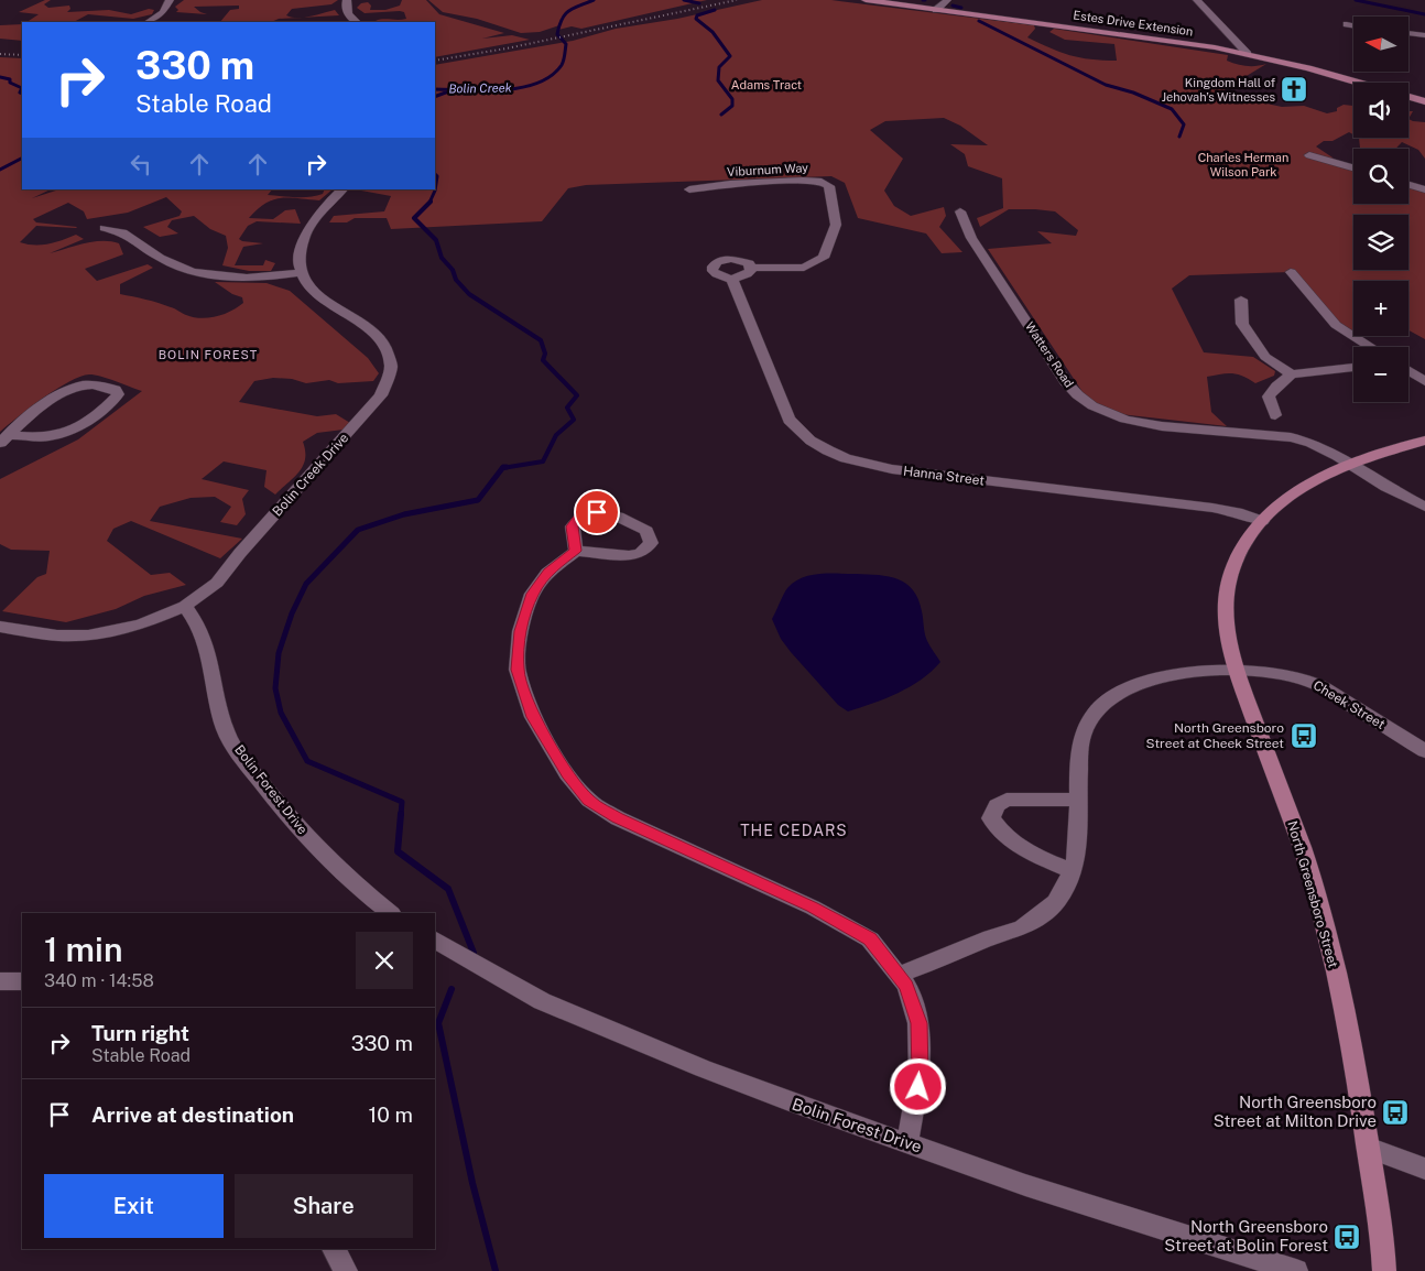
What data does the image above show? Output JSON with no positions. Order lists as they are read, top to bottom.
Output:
{
  "streets": {
    "main road": ["Estes Drive Extension", "North Greensboro Street"],
    "street": [
      "Viburnum Way",
      "Watters Road",
      "Bolin Creek Drive",
      "Hanna Street",
      "Cheek Street",
      "Bolin Forest Drive"
    ]
  },
  "crossings": [
    ["Watters Road", "North Greensboro Street"],
    ["Bolin Creek Drive", "Bolin Forest Drive"],
    ["Hanna Street", "North Greensboro Street"],
    ["Cheek Street", "North Greensboro Street"]
  ],
  "districts": ["BOLIN FOREST", "THE CEDARS"],
  "water": ["Bolin Creek"],
  "parks": ["Adams Tract", "Charles Herman Wilson Park"],
  "places": {
    "church": ["Kingdom Hall of Jehovah’s Witnesses"],
    "bus stop": ["North Greensboro Street at Cheek Street", "North Greensboro Street at Milton Drive", "North Greensboro Street at Bolin Forest"]
  },
  "north": "left",
  "page": {
    "map_buttons": ["+", "−"],
    "turn": ["330 m", "Stable Road"],
    "heading": ["1 min", "340 m · 14:58"],
    "list": [
      {
        "name": "Turn right",
        "note": "Stable Road",
        "value": "330 m"
      },
      {
        "name": "Arrive at destination",
        "value": "10 m"
      }
    ],
    "buttons": ["Exit", "Share"]
  }
}
